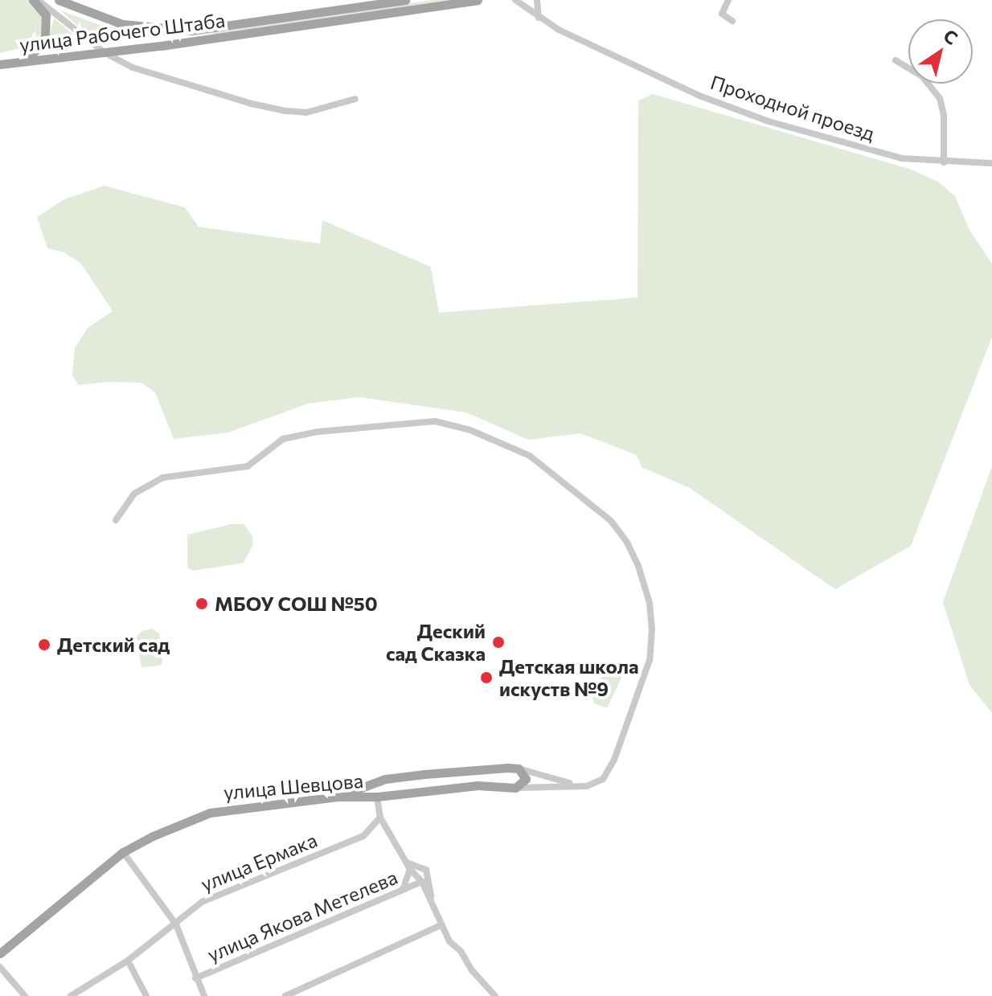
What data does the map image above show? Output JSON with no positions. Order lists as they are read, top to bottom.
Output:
{
  "streets": {
    "main road": ["улица Рабочего Штаба", "улица Шевцова"],
    "street": ["Проходной проезд", "улица Ермака", "улица Якова Метелева"]
  },
  "places": [
    "МБОУ СОШ №50",
    "Деский сад Сказка",
    "Детский сад",
    "Детская школа искуств №9"
  ],
  "north": "top right"
}
